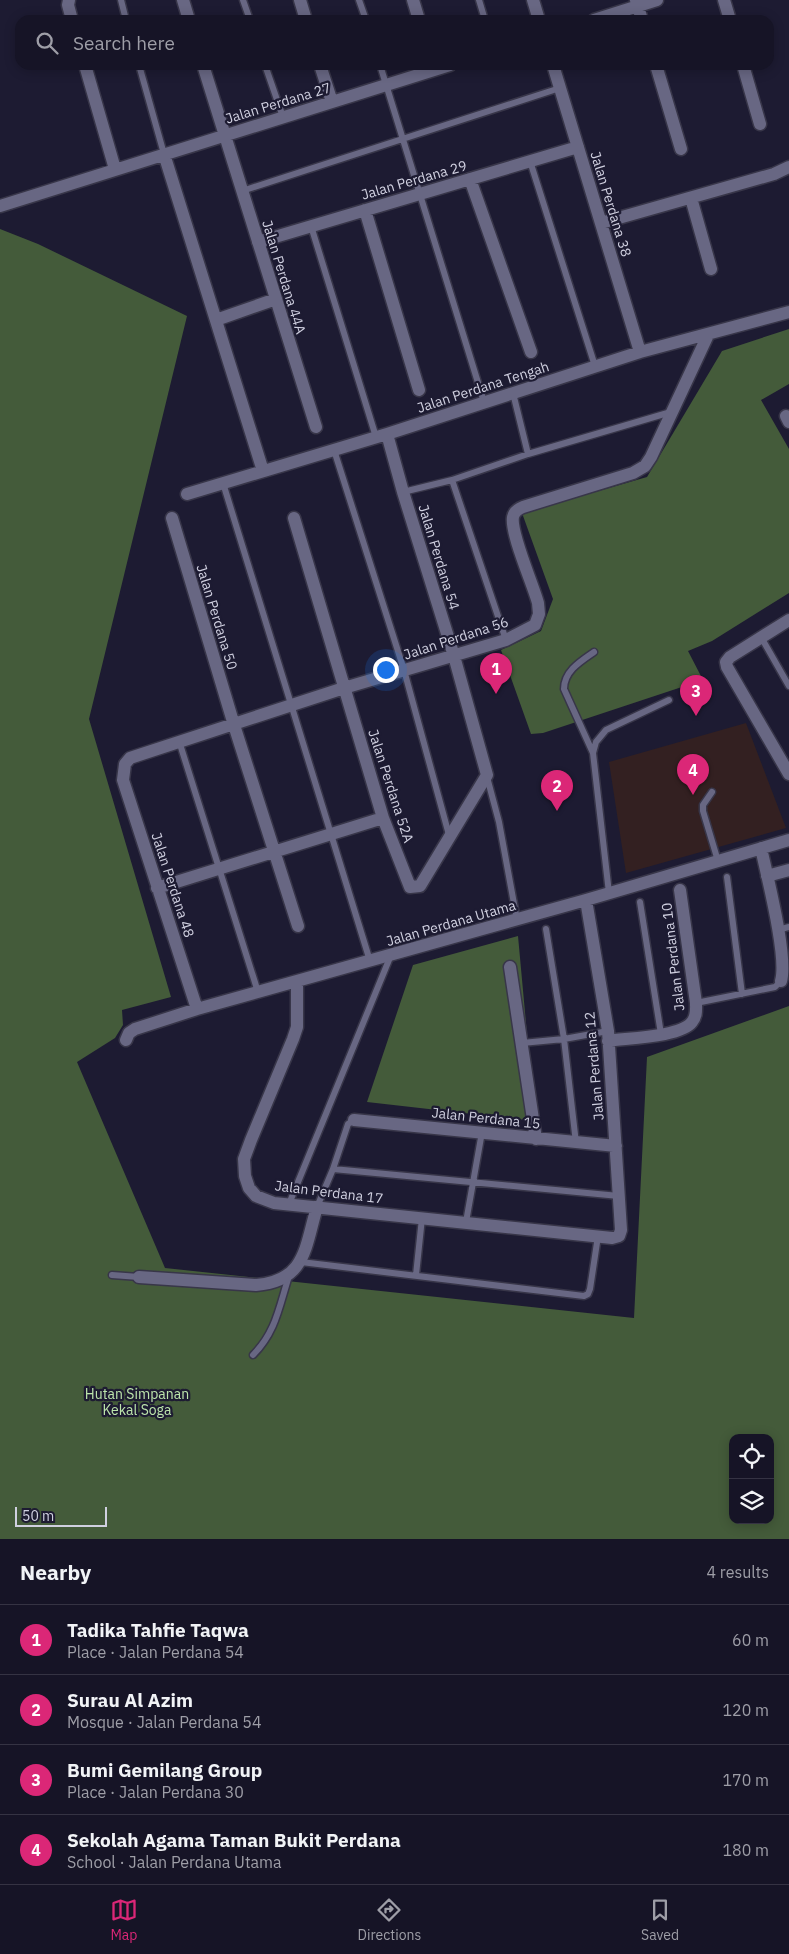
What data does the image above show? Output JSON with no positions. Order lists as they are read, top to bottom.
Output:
{
  "streets": {
    "street": [
      "Jalan Perdana 27",
      "Jalan Perdana 29",
      "Jalan Perdana 38",
      "Jalan Perdana 44A",
      "Jalan Perdana Tengah",
      "Jalan Perdana 54",
      "Jalan Perdana 50",
      "Jalan Perdana 56",
      "Jalan Perdana 52A",
      "Jalan Perdana 48",
      "Jalan Perdana Utama",
      "Jalan Perdana 10",
      "Jalan Perdana 12",
      "Jalan Perdana 15",
      "Jalan Perdana 17"
    ]
  },
  "crossings": [
    ["Jalan Perdana 27", "Jalan Perdana 44A"],
    ["Jalan Perdana 29", "Jalan Perdana 38"],
    ["Jalan Perdana 29", "Jalan Perdana 44A"],
    ["Jalan Perdana 38", "Jalan Perdana Tengah"],
    ["Jalan Perdana Tengah", "Jalan Perdana 54"],
    ["Jalan Perdana Tengah", "Jalan Perdana 56"],
    ["Jalan Perdana 54", "Jalan Perdana 56"],
    ["Jalan Perdana 50", "Jalan Perdana 56"],
    ["Jalan Perdana 56", "Jalan Perdana 52A"],
    ["Jalan Perdana 56", "Jalan Perdana 48"],
    ["Jalan Perdana 48", "Jalan Perdana Utama"],
    ["Jalan Perdana Utama", "Jalan Perdana 12"],
    ["Jalan Perdana Utama", "Jalan Perdana 17"],
    ["Jalan Perdana 10", "Jalan Perdana 12"],
    ["Jalan Perdana 12", "Jalan Perdana 15"],
    ["Jalan Perdana 12", "Jalan Perdana 17"]
  ],
  "parks": ["Hutan Simpanan Kekal Soga"],
  "scale_bar": "50 m",
  "page": {
    "search": "Search here",
    "pins": [
      "1",
      "3",
      "4",
      "2"
    ],
    "scale": "50 m",
    "heading": ["Nearby", "4 results"],
    "list": [
      {
        "mark": "1",
        "name": "Tadika Tahfie Taqwa",
        "note": "Place · Jalan Perdana 54",
        "value": "60 m"
      },
      {
        "mark": "2",
        "name": "Surau Al Azim",
        "note": "Mosque · Jalan Perdana 54",
        "value": "120 m"
      },
      {
        "mark": "3",
        "name": "Bumi Gemilang Group",
        "note": "Place · Jalan Perdana 30",
        "value": "170 m"
      },
      {
        "mark": "4",
        "name": "Sekolah Agama Taman Bukit Perdana",
        "note": "School · Jalan Perdana Utama",
        "value": "180 m"
      }
    ],
    "nav": ["Map", "Directions", "Saved"]
  }
}
